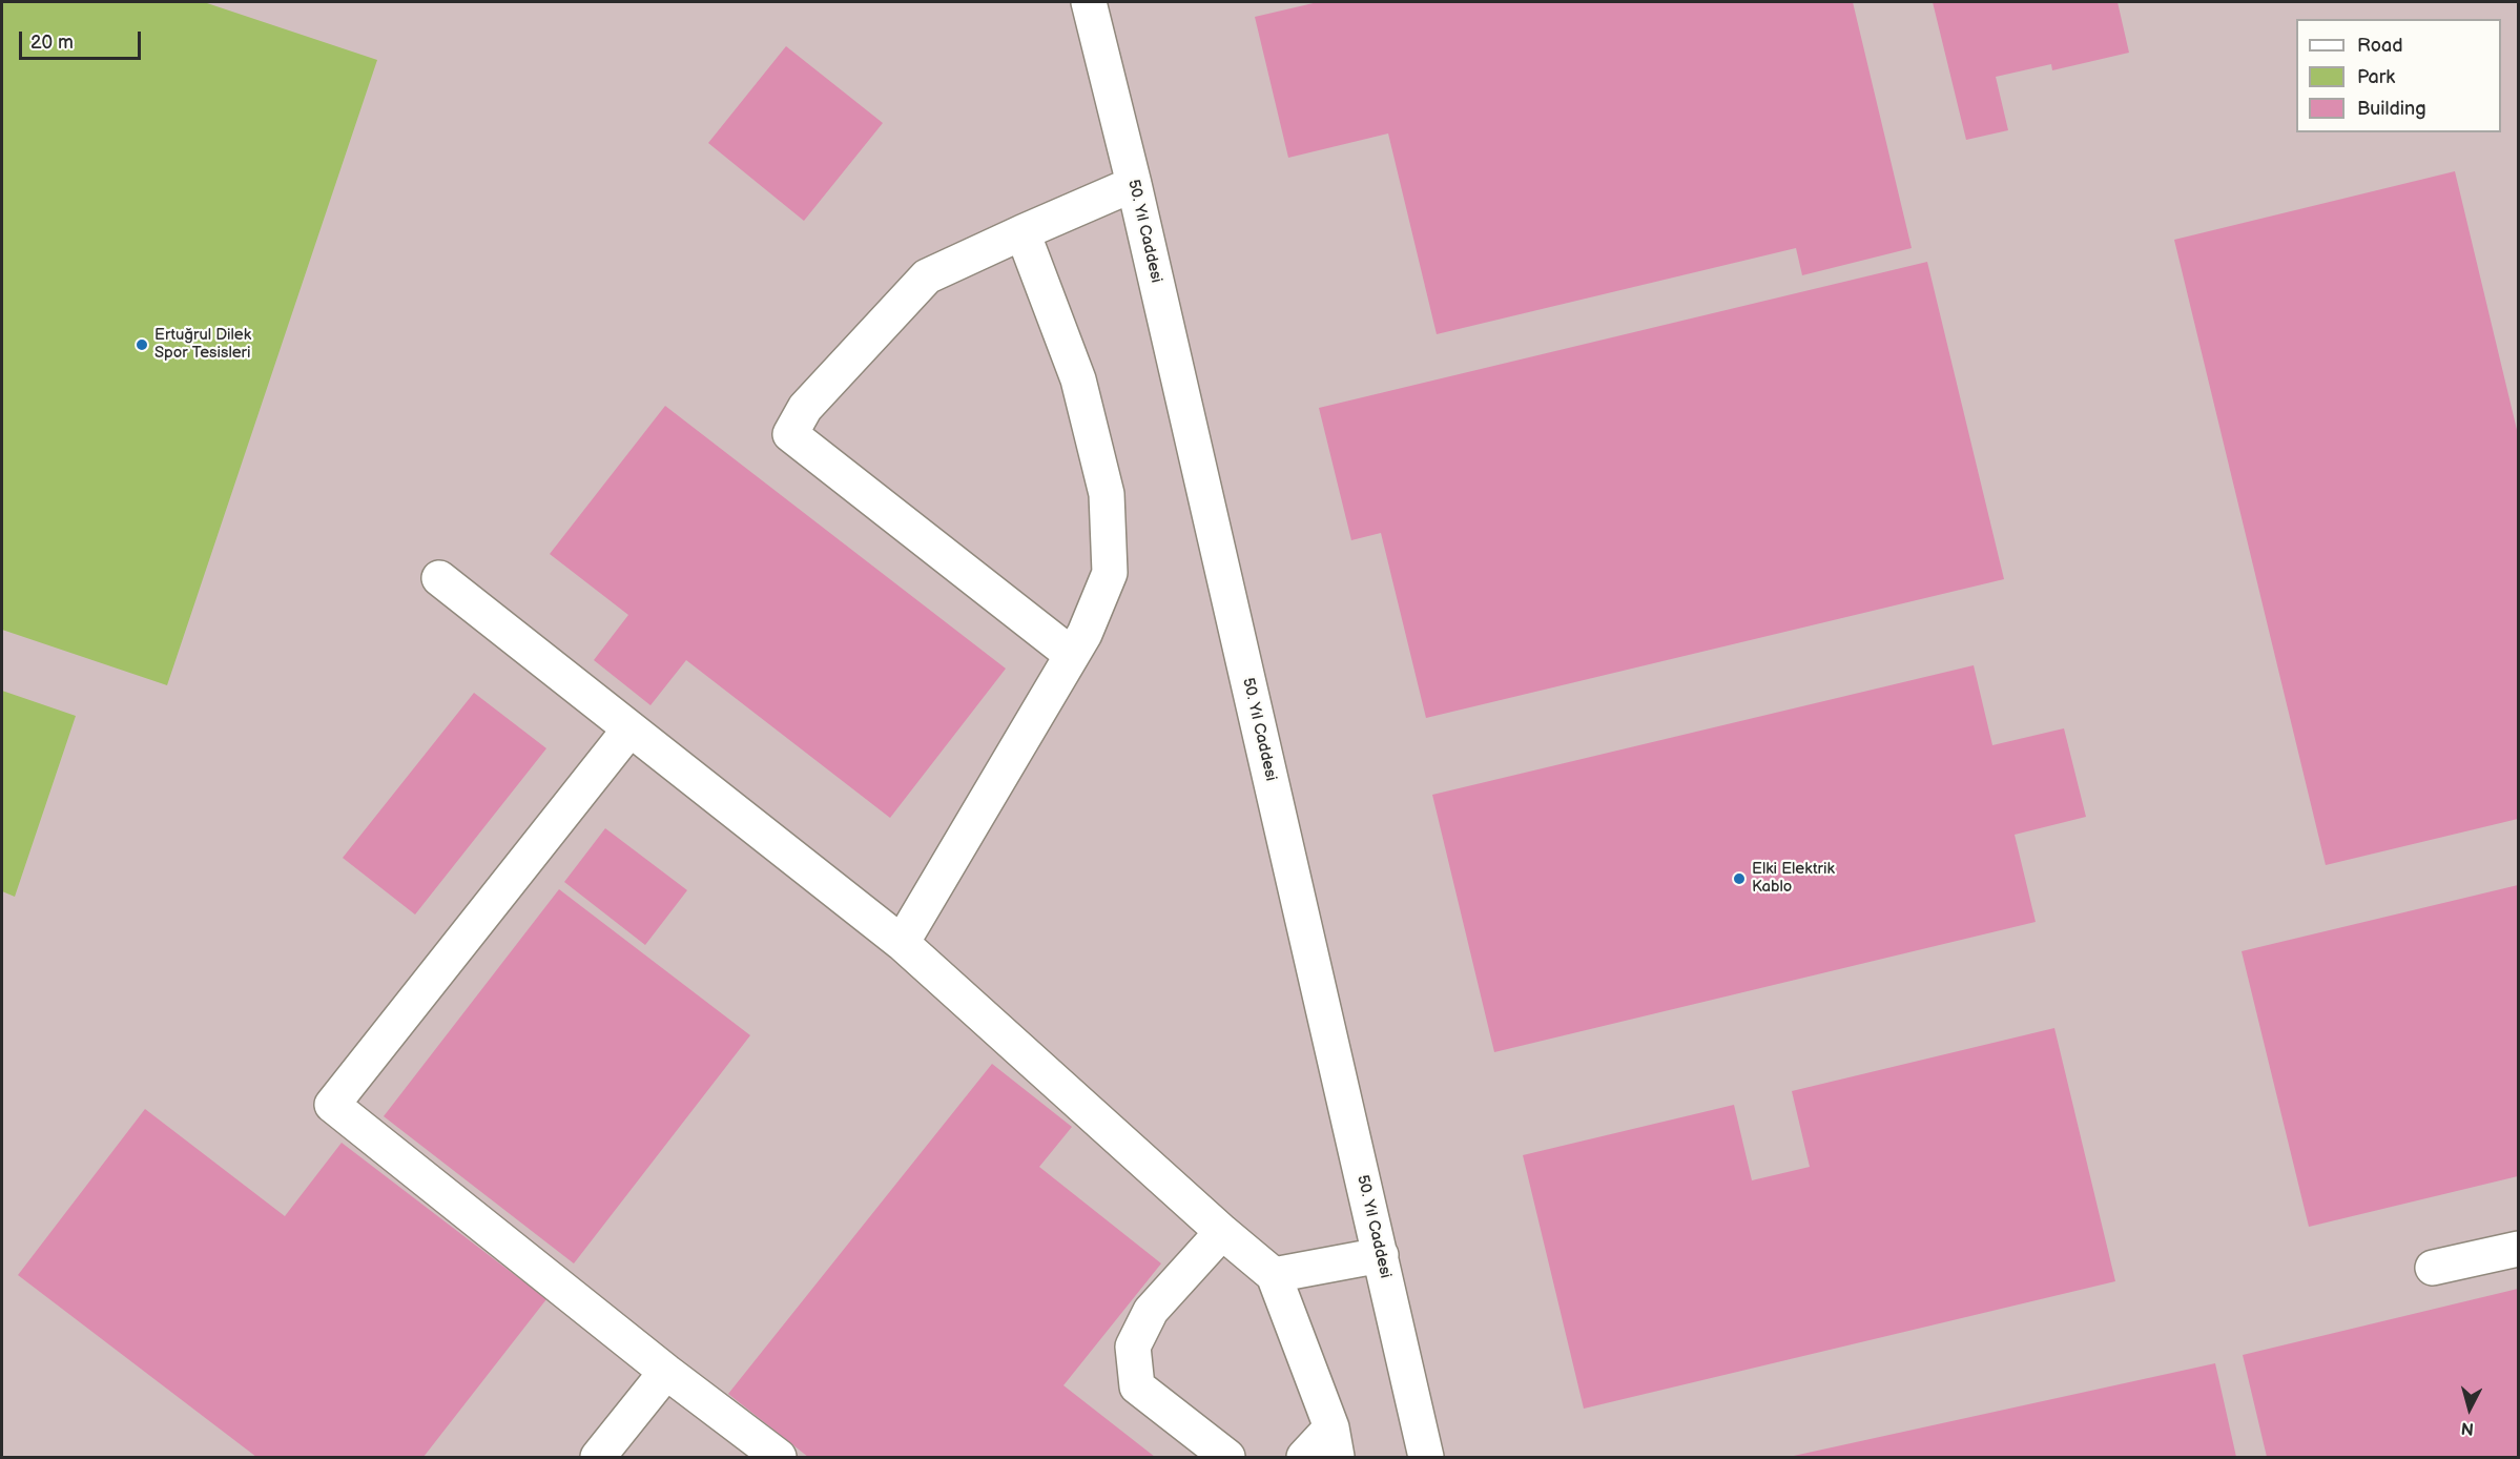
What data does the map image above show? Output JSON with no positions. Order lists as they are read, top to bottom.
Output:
{
  "streets": {
    "street": ["50. Yıl Caddesi"]
  },
  "places": ["Ertuğrul Dilek Spor Tesisleri", "Elki Elektrik Kablo"],
  "legend": ["Road", "Park", "Building"],
  "scale_bar": "20 m",
  "north": "bottom"
}
